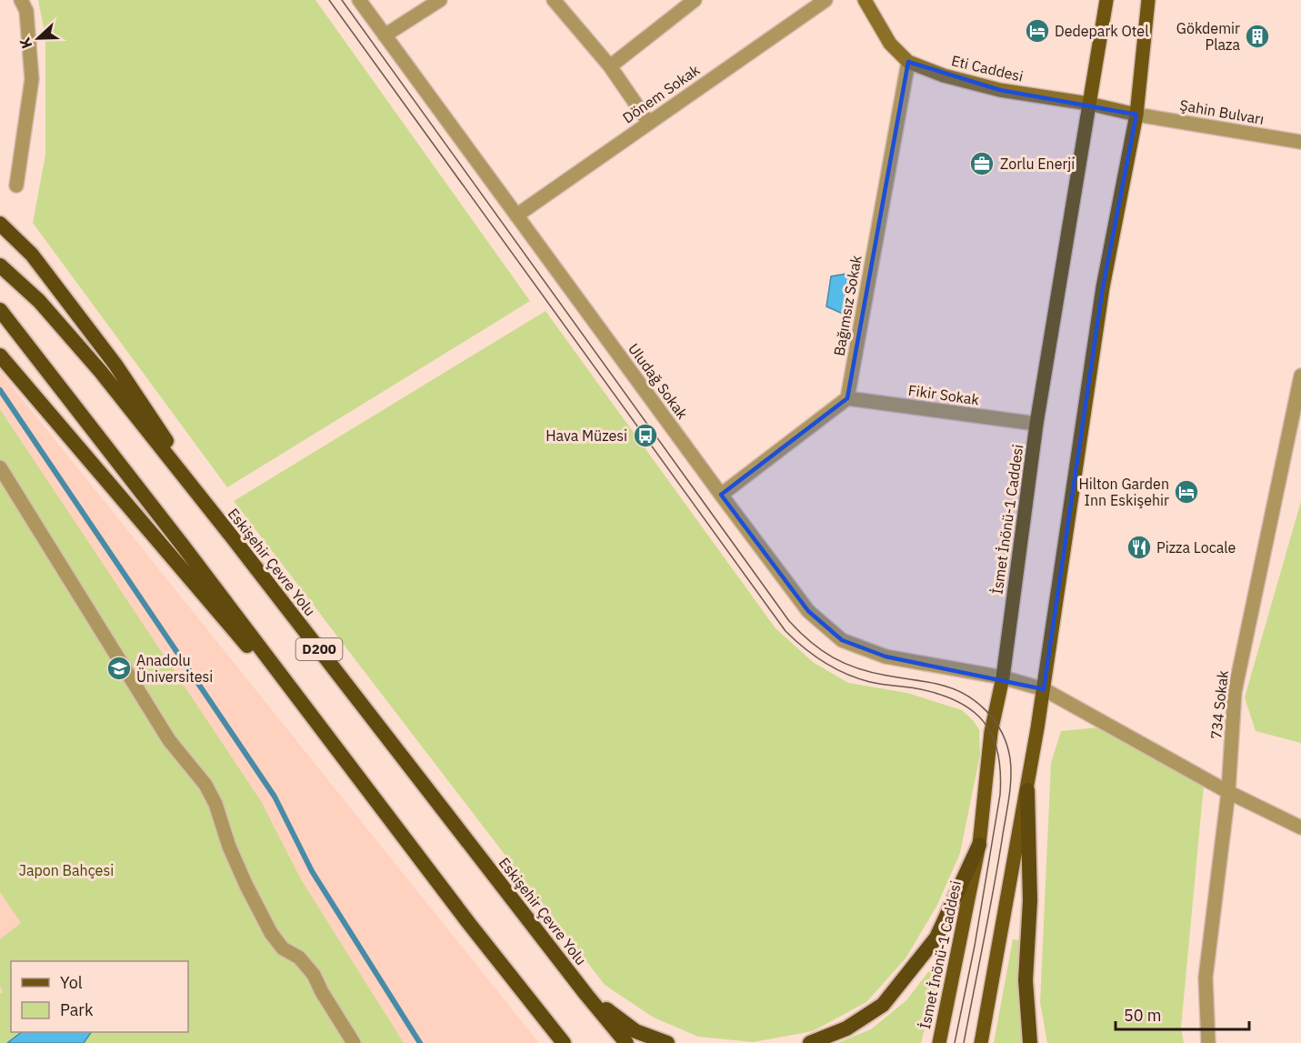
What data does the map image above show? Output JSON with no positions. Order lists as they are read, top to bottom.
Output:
{
  "streets": {
    "highway": ["Eskişehir Çevre Yolu", "D200"],
    "main road": ["Eti Caddesi", "İsmet İnönü-1 Caddesi"],
    "street": [
      "Dönem Sokak",
      "Şahin Bulvarı",
      "Bağımsız Sokak",
      "Uludağ Sokak",
      "Fikir Sokak",
      "734 Sokak"
    ]
  },
  "crossings": [
    ["Eti Caddesi", "Şahin Bulvarı"],
    ["Eti Caddesi", "Bağımsız Sokak"],
    ["Eti Caddesi", "İsmet İnönü-1 Caddesi"],
    ["Dönem Sokak", "Uludağ Sokak"],
    ["Bağımsız Sokak", "Fikir Sokak"],
    ["Uludağ Sokak", "İsmet İnönü-1 Caddesi"],
    ["Uludağ Sokak", "734 Sokak"],
    ["Fikir Sokak", "İsmet İnönü-1 Caddesi"]
  ],
  "parks": ["Japon Bahçesi"],
  "places": {
    "hotel": ["Dedepark Otel", "Hilton Garden Inn Eskişehir"],
    "building": ["Gökdemir Plaza"],
    "office": ["Zorlu Enerji"],
    "bus stop": ["Hava Müzesi"],
    "restaurant": ["Pizza Locale"],
    "school or university": ["Anadolu Üniversitesi"]
  },
  "legend": ["Yol", "Park"],
  "scale_bar": "50 m",
  "north": "left"
}
